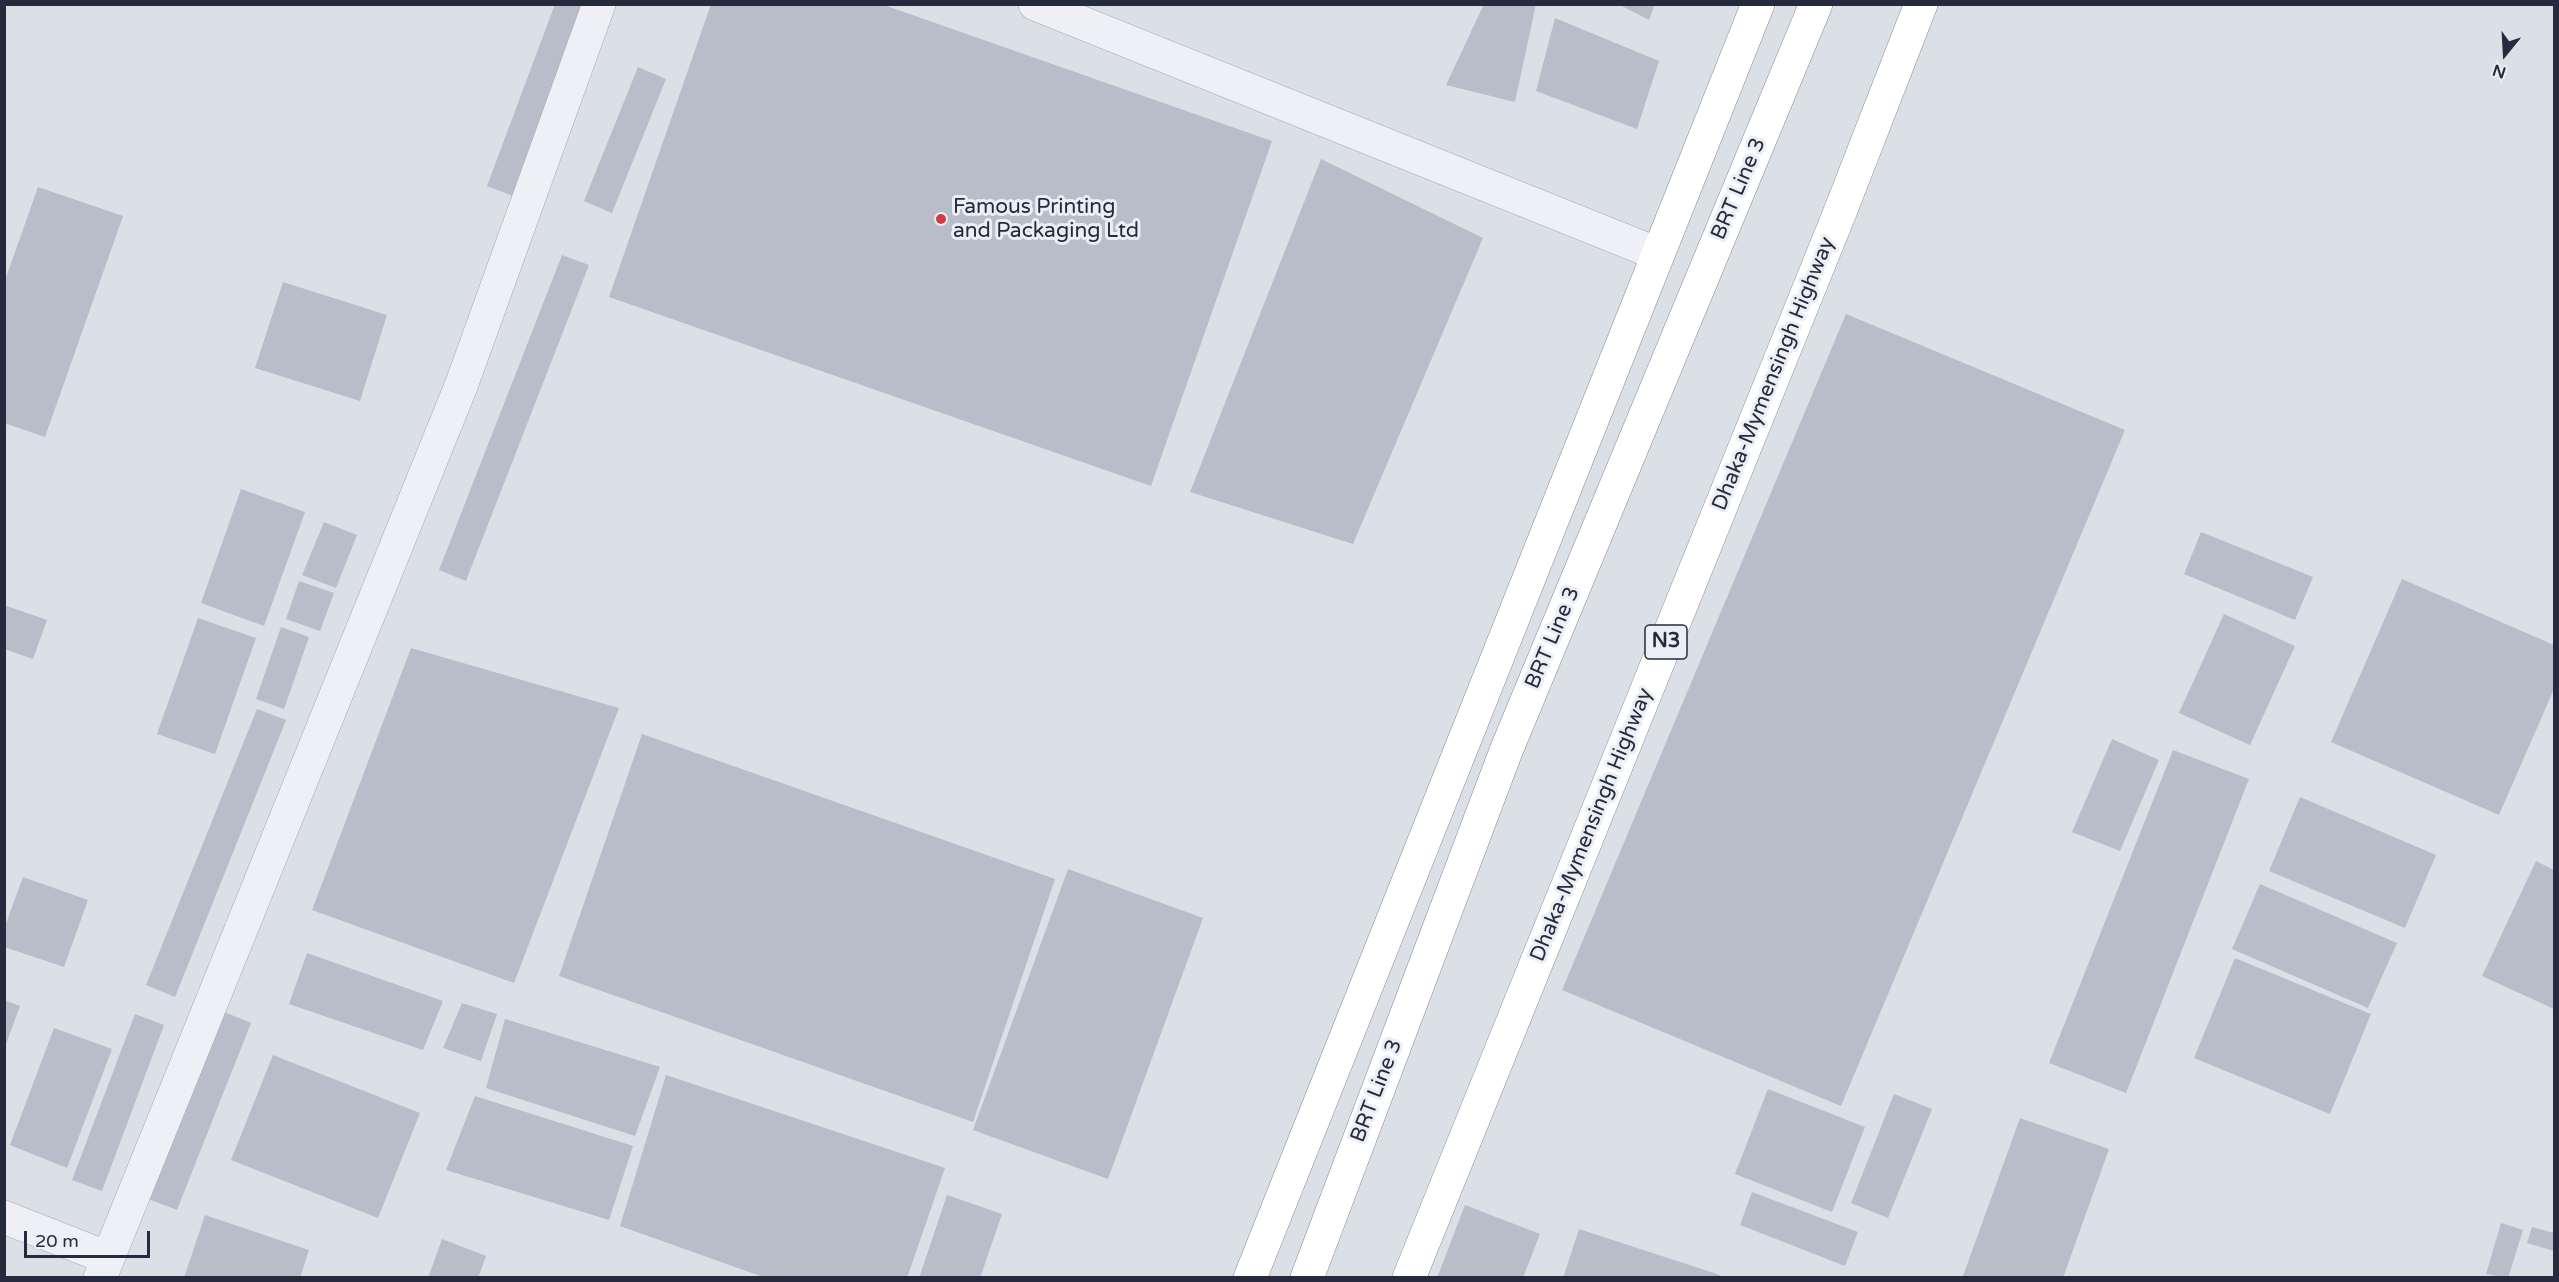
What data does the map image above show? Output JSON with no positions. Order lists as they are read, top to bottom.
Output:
{
  "streets": {
    "highway": ["BRT Line 3", "Dhaka-Mymensingh Highway", "N3"]
  },
  "places": ["Famous Printing and Packaging Ltd"],
  "scale_bar": "20 m",
  "north": "bottom"
}
